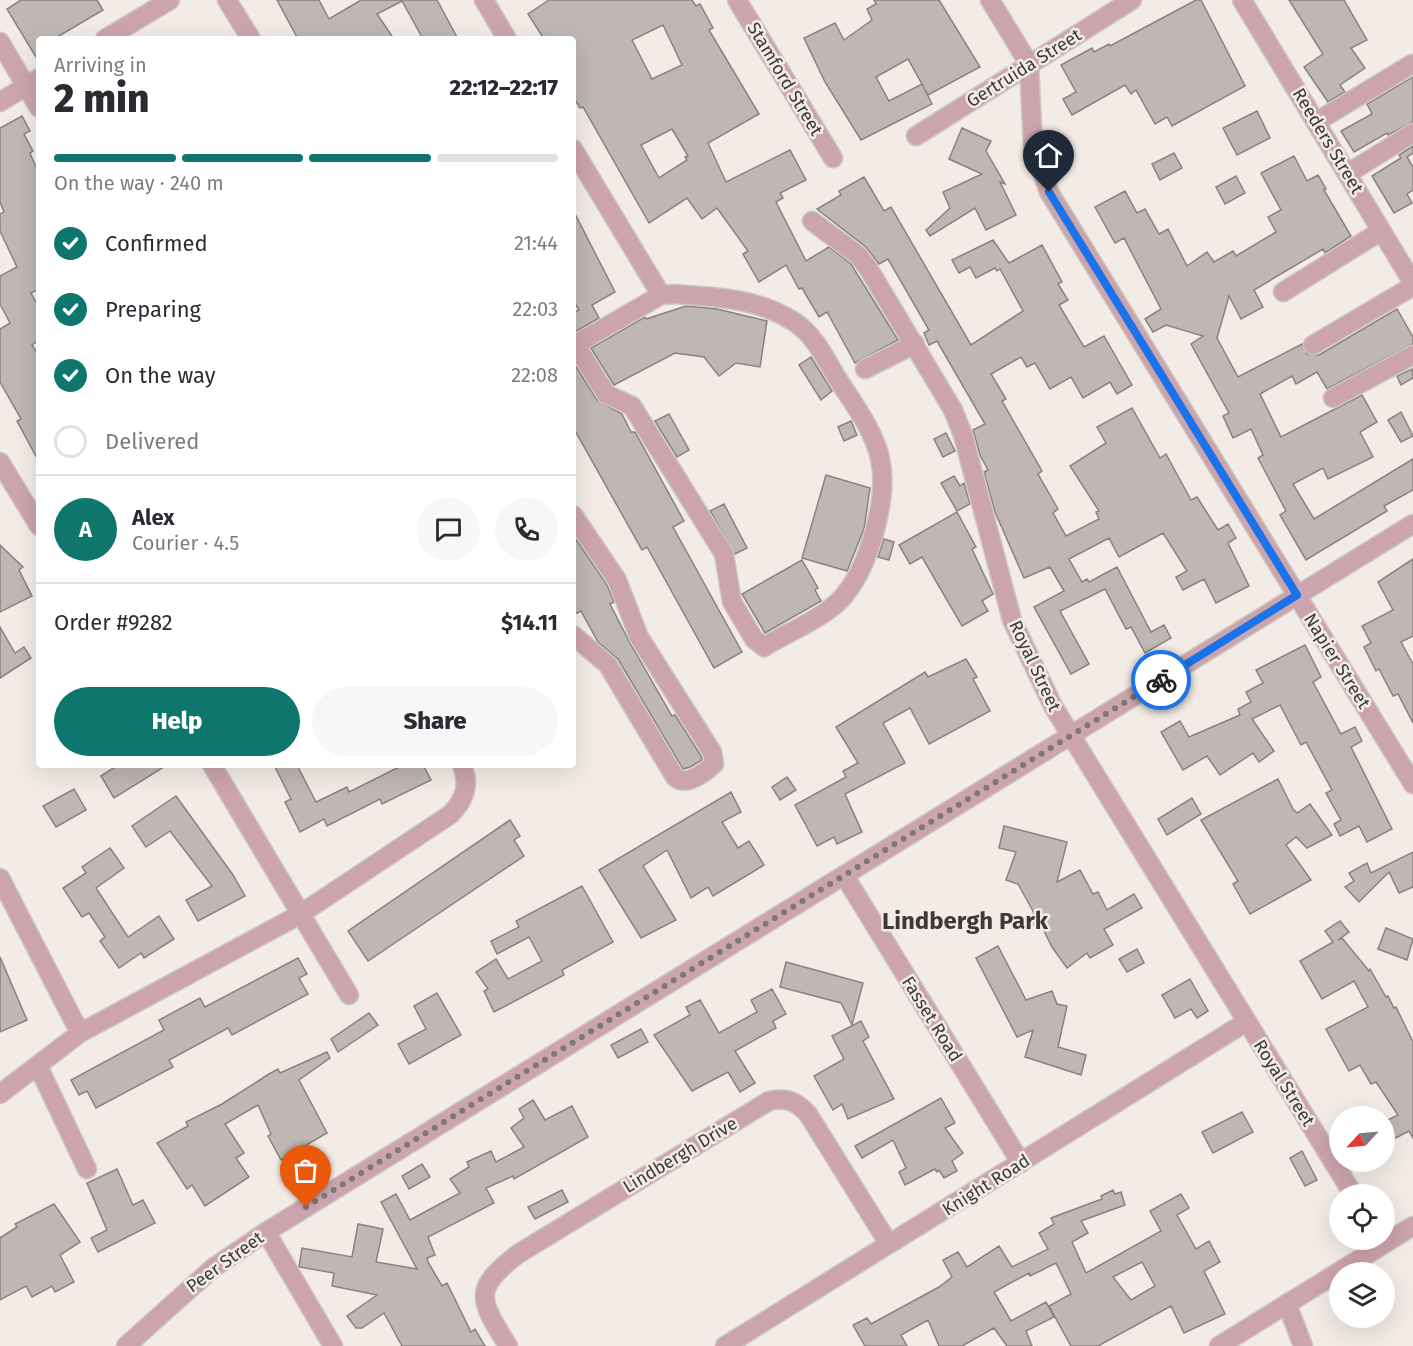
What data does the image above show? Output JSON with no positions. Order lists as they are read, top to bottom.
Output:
{
  "streets": {
    "street": [
      "Gertruida Street",
      "Stamford Street",
      "Reeders Street",
      "Napier Street",
      "Royal Street",
      "Fasset Road",
      "Lindbergh Drive",
      "Knight Road",
      "Peer Street"
    ]
  },
  "crossings": [
    ["Gertruida Street", "Napier Street"],
    ["Napier Street", "Peer Street"],
    ["Royal Street", "Knight Road"],
    ["Royal Street", "Peer Street"],
    ["Fasset Road", "Knight Road"],
    ["Fasset Road", "Peer Street"],
    ["Lindbergh Drive", "Knight Road"]
  ],
  "districts": ["Lindbergh Park"],
  "north": "bottom left",
  "page": {
    "heading": ["2 min", "Arriving in", "22:12–22:17"],
    "panel": [
      "Alex",
      "Courier · 4.5",
      "Order #9282",
      "$14.11"
    ],
    "bar": "On the way · 240 m",
    "list": [
      ["Confirmed", "21:44"],
      ["Preparing", "22:03"],
      ["On the way", "22:08"],
      "Delivered"
    ],
    "round": "A",
    "buttons": ["Help", "Share"]
  }
}
